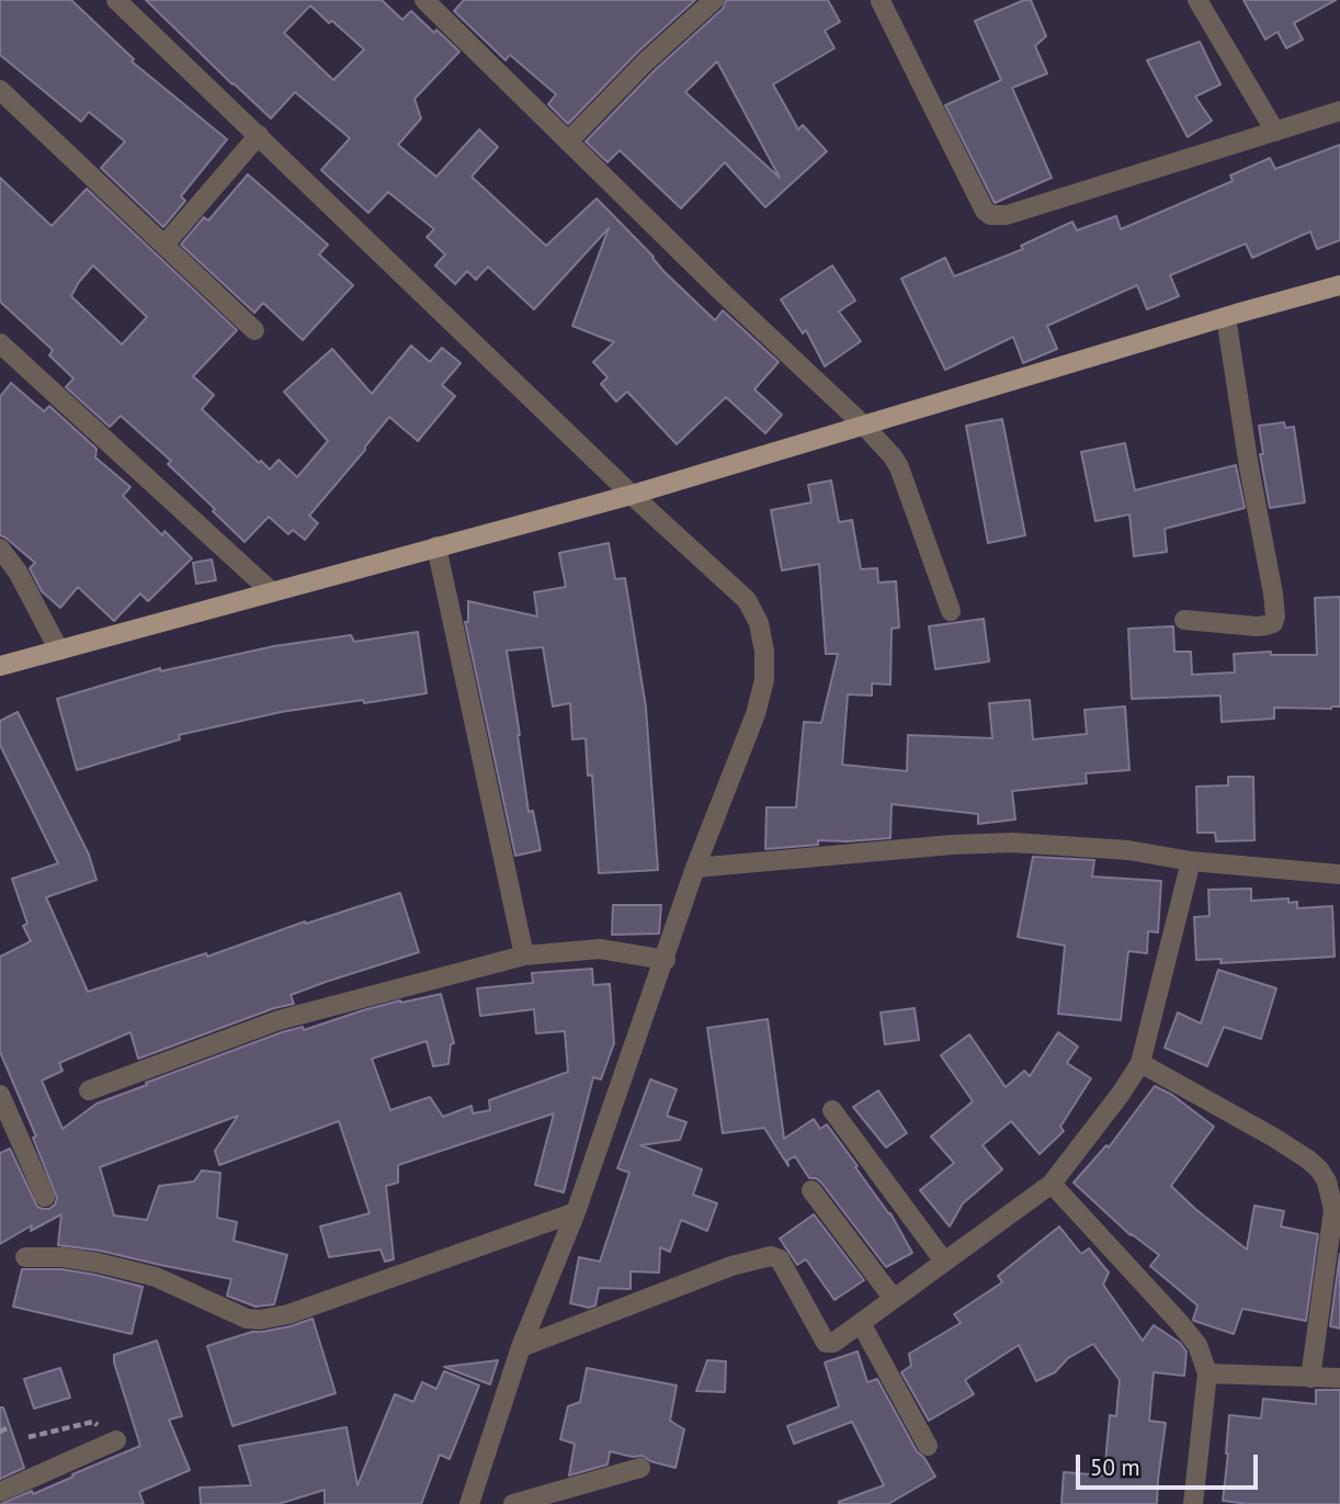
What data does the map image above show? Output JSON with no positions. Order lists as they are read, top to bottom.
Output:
{
  "scale_bar": "50 m"
}
